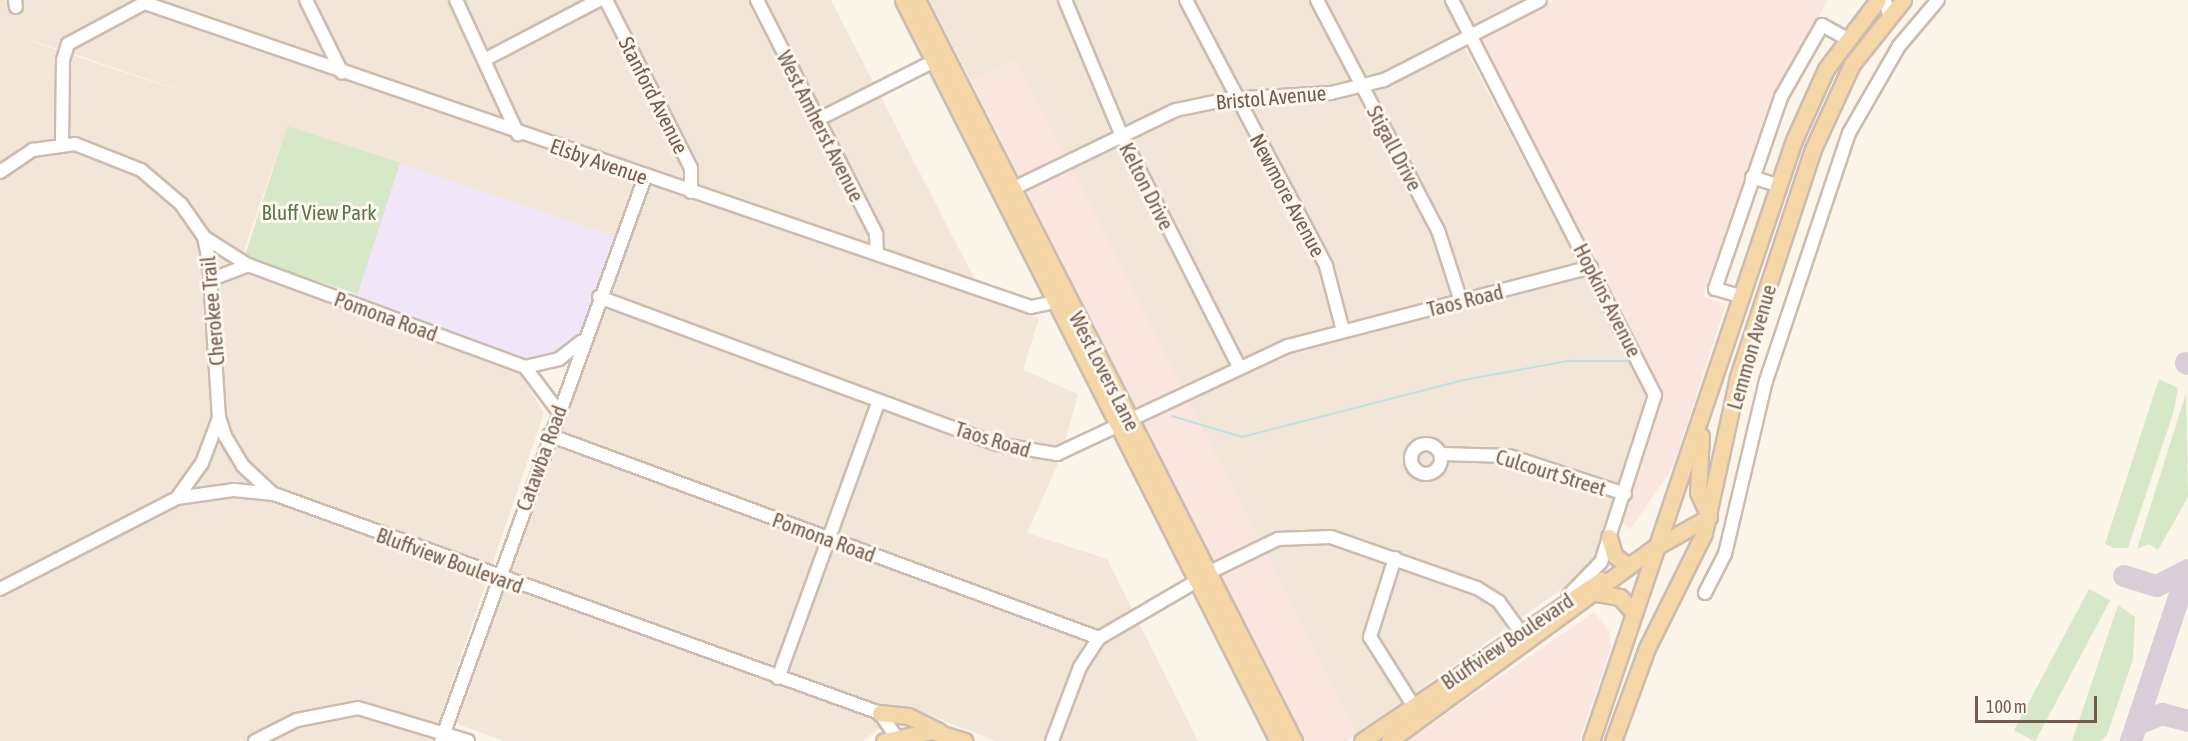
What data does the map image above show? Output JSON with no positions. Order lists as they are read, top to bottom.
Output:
{
  "streets": {
    "main road": ["Lemmon Avenue", "West Lovers Lane", "Bluffview Boulevard"],
    "street": [
      "Stanford Avenue",
      "Bristol Avenue",
      "West Amherst Avenue",
      "Stigall Drive",
      "Elsby Avenue",
      "Kelton Drive",
      "Newmore Avenue",
      "Taos Road",
      "Hopkins Avenue",
      "Cherokee Trail",
      "Pomona Road",
      "Catawba Road",
      "Culcourt Street"
    ]
  },
  "crossings": [
    ["Stanford Avenue", "Elsby Avenue"],
    ["Bristol Avenue", "Stigall Drive"],
    ["Bristol Avenue", "Kelton Drive"],
    ["Bristol Avenue", "Newmore Avenue"],
    ["Bristol Avenue", "Hopkins Avenue"],
    ["Bristol Avenue", "West Lovers Lane"],
    ["West Amherst Avenue", "Elsby Avenue"],
    ["Stigall Drive", "Taos Road"],
    ["Elsby Avenue", "West Lovers Lane"],
    ["Elsby Avenue", "Catawba Road"],
    ["Kelton Drive", "Taos Road"],
    ["Newmore Avenue", "Taos Road"],
    ["Taos Road", "Hopkins Avenue"],
    ["Taos Road", "West Lovers Lane"],
    ["Taos Road", "Catawba Road"],
    ["Hopkins Avenue", "Culcourt Street"],
    ["Hopkins Avenue", "Bluffview Boulevard"],
    ["Cherokee Trail", "Pomona Road"],
    ["Cherokee Trail", "Bluffview Boulevard"],
    ["Pomona Road", "Catawba Road"],
    ["Lemmon Avenue", "Bluffview Boulevard"],
    ["Catawba Road", "Bluffview Boulevard"]
  ],
  "parks": ["Bluff View Park"],
  "scale_bar": "100 m"
}
